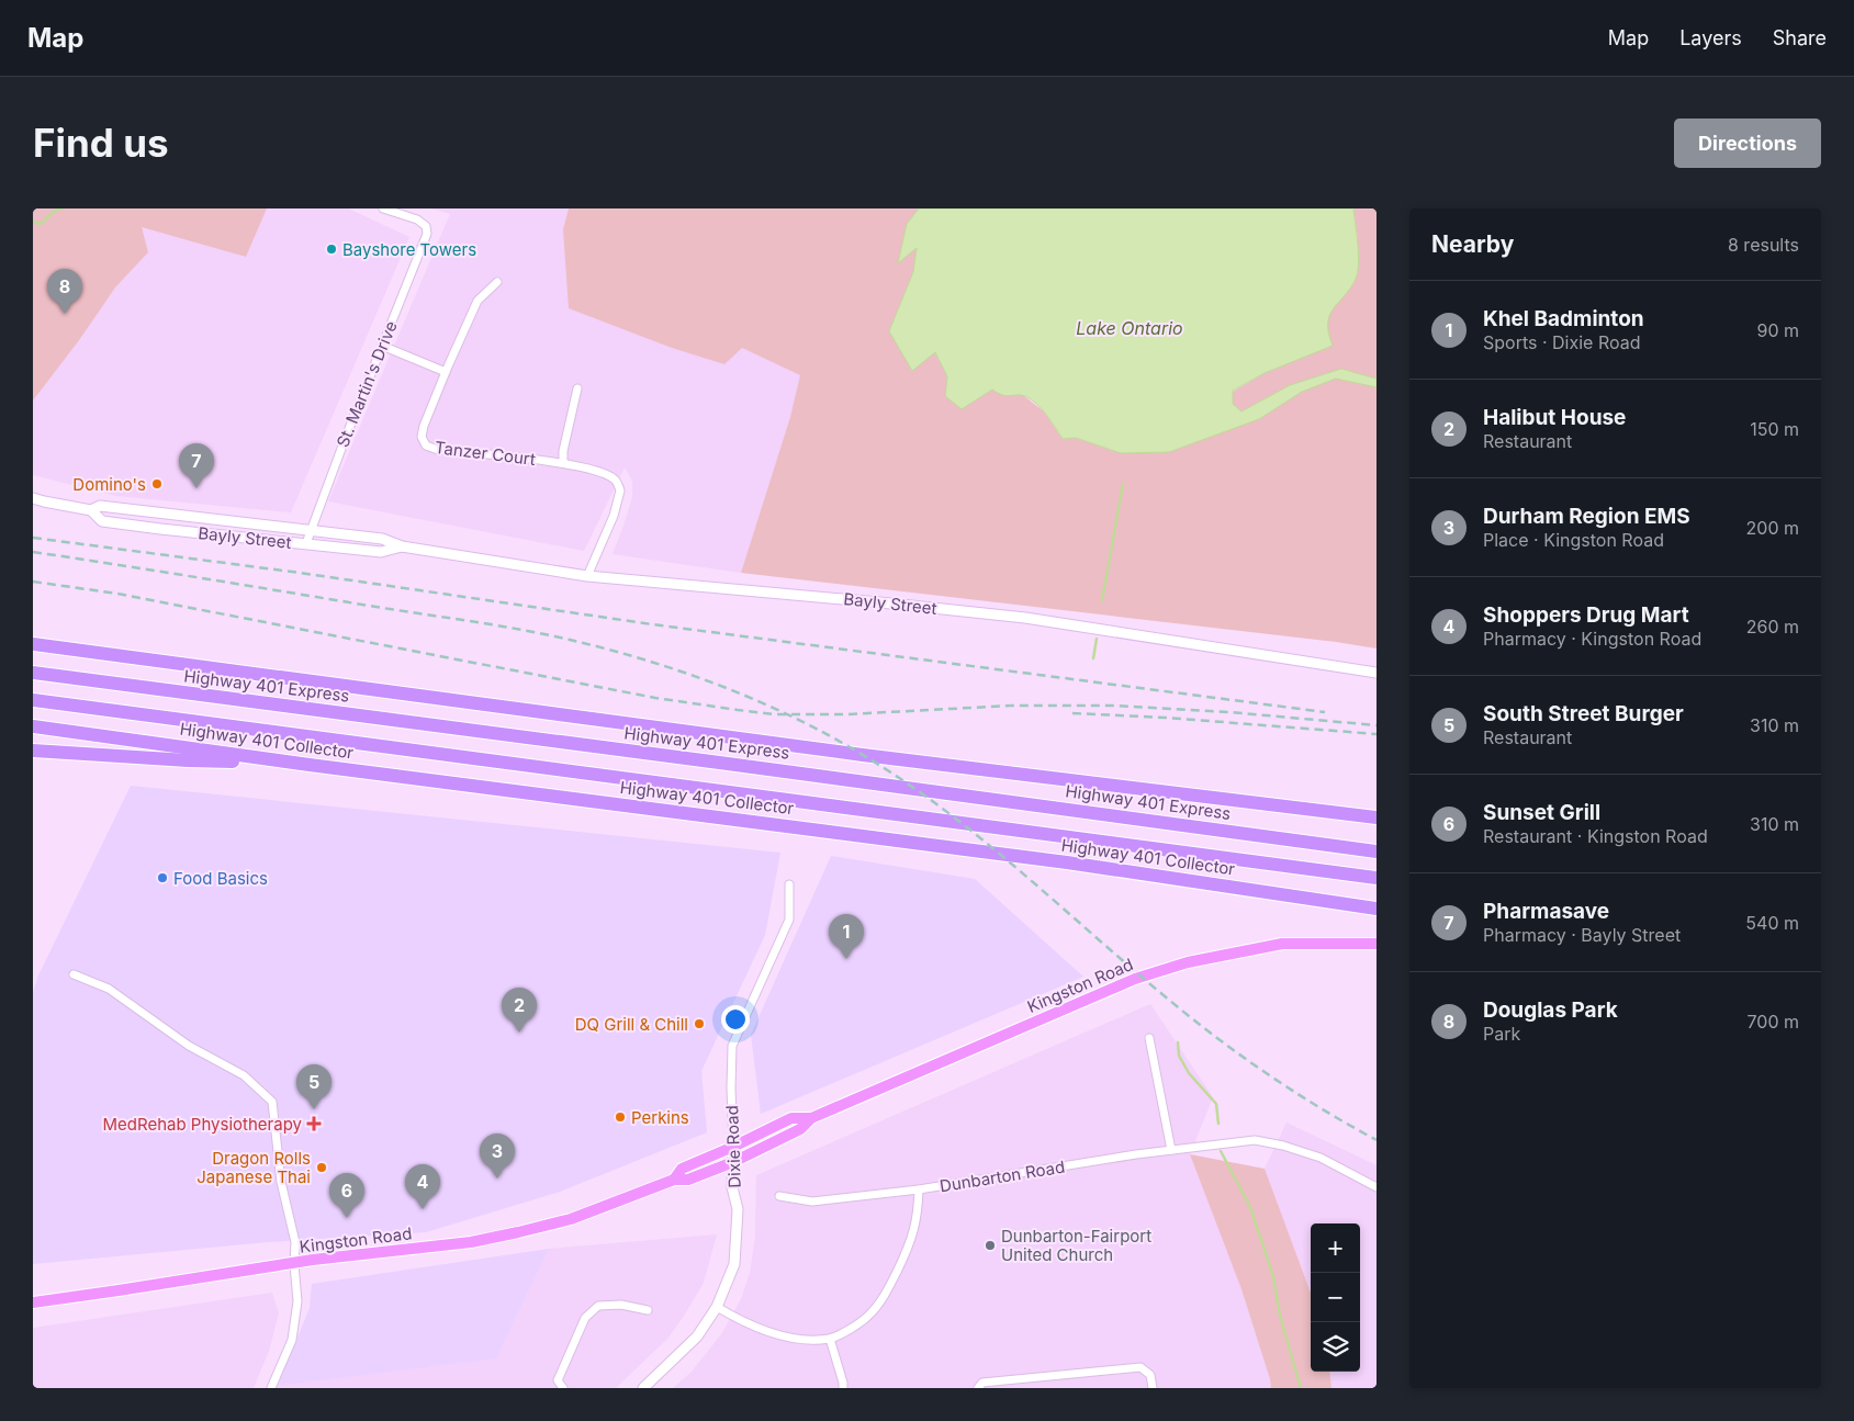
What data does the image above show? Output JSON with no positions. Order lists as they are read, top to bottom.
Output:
{
  "streets": {
    "highway": ["Highway 401 Express", "Highway 401 Collector"],
    "main road": ["Bayly Street", "Kingston Road", "Dixie Road"],
    "street": ["St. Martin's Drive", "Tanzer Court", "Dunbarton Road"]
  },
  "crossings": [
    ["St. Martin's Drive", "Bayly Street"],
    ["Tanzer Court", "Bayly Street"],
    ["Kingston Road", "Dixie Road"],
    ["Dixie Road", "Dunbarton Road"]
  ],
  "water": ["Lake Ontario"],
  "places": {
    "other": [
      "Bayshore Towers",
      "Domino's",
      "Food Basics",
      "DQ Grill & Chill",
      "Perkins",
      "Dragon Rolls Japanese Thai",
      "Dunbarton-Fairport United Church"
    ],
    "health": ["MedRehab Physiotherapy"]
  },
  "page": {
    "header": "Map",
    "nav": ["Map", "Layers", "Share"],
    "buttons": "Directions",
    "title": "Find us",
    "heading": ["Nearby", "8 results"],
    "pins": [
      "8",
      "7",
      "1",
      "2",
      "5",
      "3",
      "4",
      "6"
    ],
    "list": [
      {
        "mark": "1",
        "name": "Khel Badminton",
        "note": "Sports · Dixie Road",
        "value": "90 m"
      },
      {
        "mark": "2",
        "name": "Halibut House",
        "note": "Restaurant",
        "value": "150 m"
      },
      {
        "mark": "3",
        "name": "Durham Region EMS",
        "note": "Place · Kingston Road",
        "value": "200 m"
      },
      {
        "mark": "4",
        "name": "Shoppers Drug Mart",
        "note": "Pharmacy · Kingston Road",
        "value": "260 m"
      },
      {
        "mark": "5",
        "name": "South Street Burger",
        "note": "Restaurant",
        "value": "310 m"
      },
      {
        "mark": "6",
        "name": "Sunset Grill",
        "note": "Restaurant · Kingston Road",
        "value": "310 m"
      },
      {
        "mark": "7",
        "name": "Pharmasave",
        "note": "Pharmacy · Bayly Street",
        "value": "540 m"
      },
      {
        "mark": "8",
        "name": "Douglas Park",
        "note": "Park",
        "value": "700 m"
      }
    ],
    "map_buttons": ["+", "−"]
  }
}
